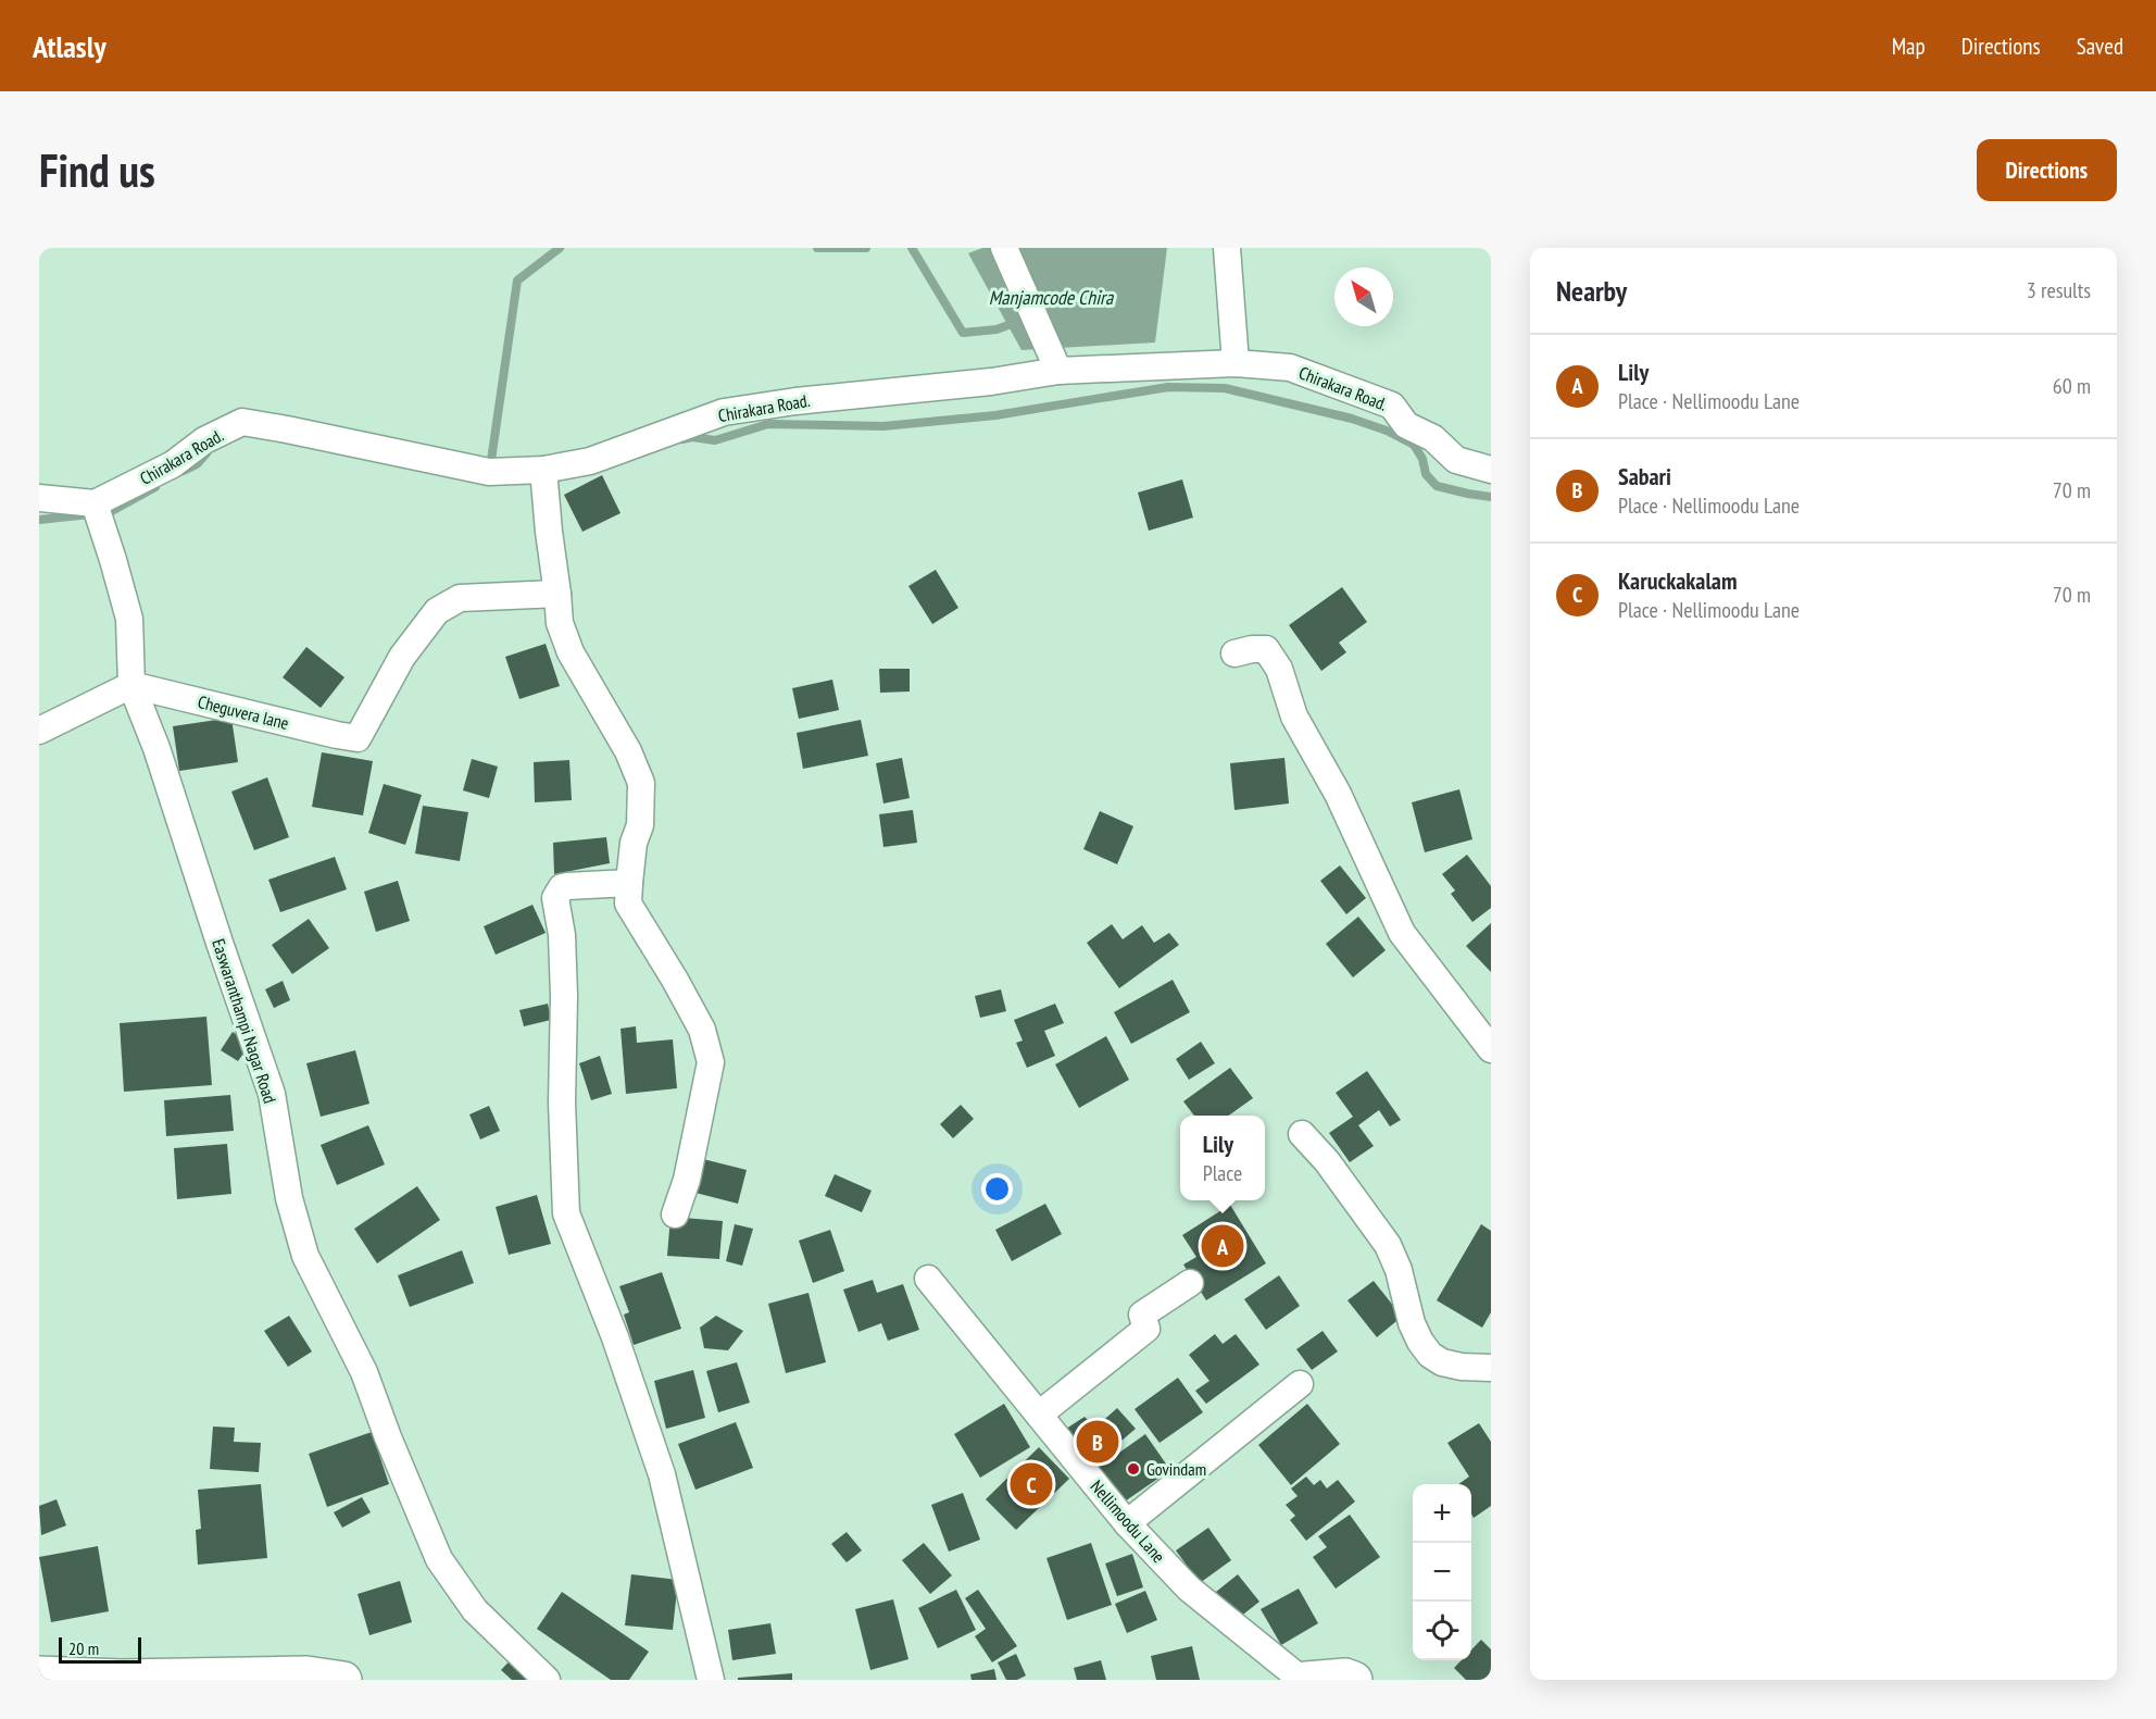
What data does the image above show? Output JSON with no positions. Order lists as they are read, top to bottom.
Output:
{
  "streets": {
    "street": [
      "Chirakara Road.",
      "Cheguvera lane",
      "Easwaranthampi Nagar Road",
      "Nellimoodu Lane"
    ]
  },
  "crossings": [
    ["Chirakara Road.", "Easwaranthampi Nagar Road"],
    ["Cheguvera lane", "Easwaranthampi Nagar Road"]
  ],
  "water": ["Manjamcode Chira"],
  "places": ["Govindam"],
  "scale_bar": "20 m",
  "north": "top left",
  "page": {
    "header": "Atlasly",
    "nav": ["Map", "Directions", "Saved"],
    "buttons": "Directions",
    "title": "Find us",
    "heading": ["Nearby", "3 results"],
    "list": [
      {
        "mark": "A",
        "name": "Lily",
        "note": "Place · Nellimoodu Lane",
        "value": "60 m"
      },
      {
        "mark": "B",
        "name": "Sabari",
        "note": "Place · Nellimoodu Lane",
        "value": "70 m"
      },
      {
        "mark": "C",
        "name": "Karuckakalam",
        "note": "Place · Nellimoodu Lane",
        "value": "70 m"
      }
    ],
    "popup": ["Lily", "Place"],
    "pins": ["A", "B", "C"],
    "map_buttons": ["+", "−"],
    "scale": "20 m"
  }
}
